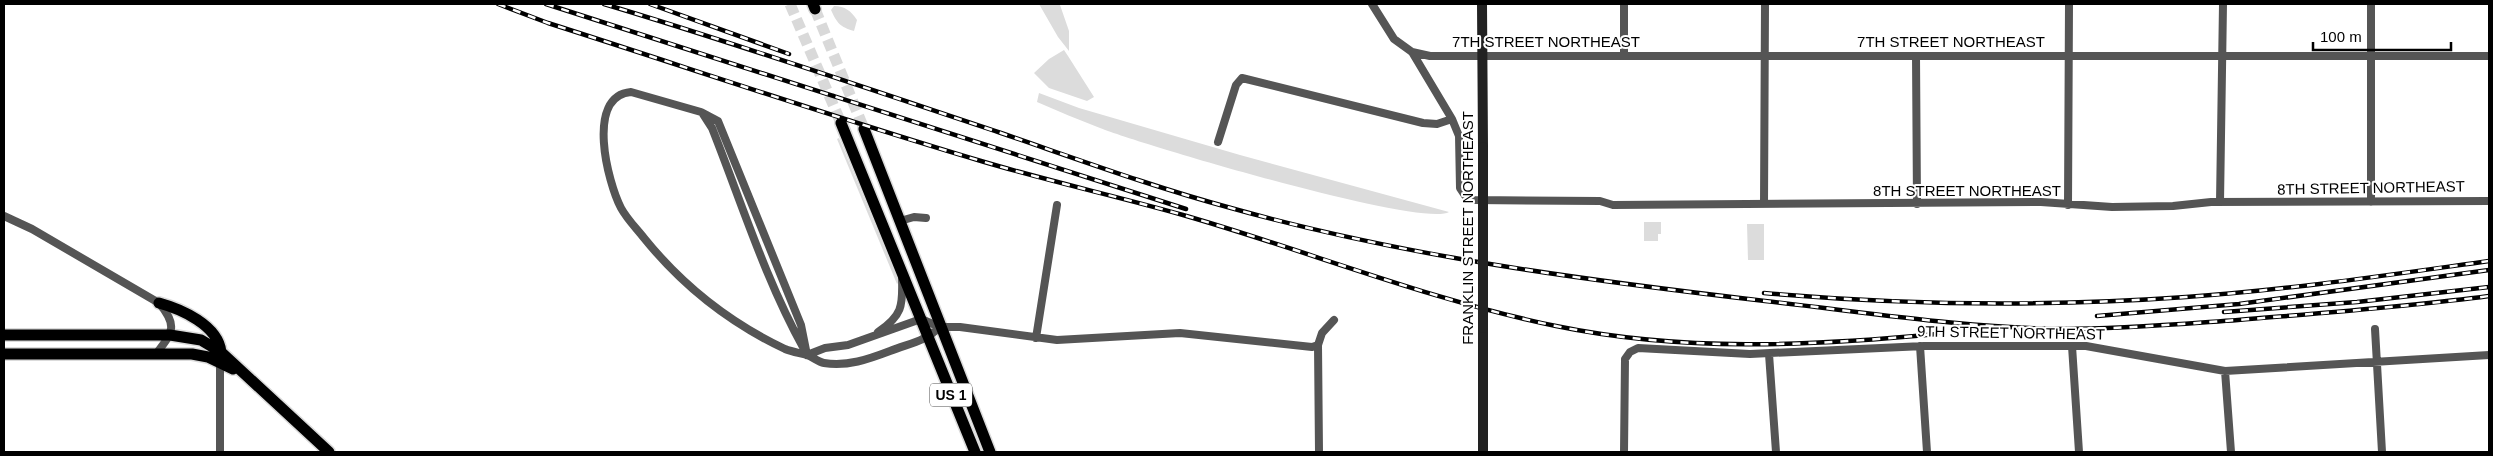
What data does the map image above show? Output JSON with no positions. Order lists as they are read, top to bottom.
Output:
{
  "streets": {
    "main road": ["US 1"],
    "street": [
      "7TH STREET NORTHEAST",
      "8TH STREET NORTHEAST",
      "FRANKLIN STREET NORTHEAST",
      "9TH STREET NORTHEAST"
    ]
  },
  "crossings": [
    ["7TH STREET NORTHEAST", "FRANKLIN STREET NORTHEAST"]
  ],
  "scale_bar": "100 m"
}
